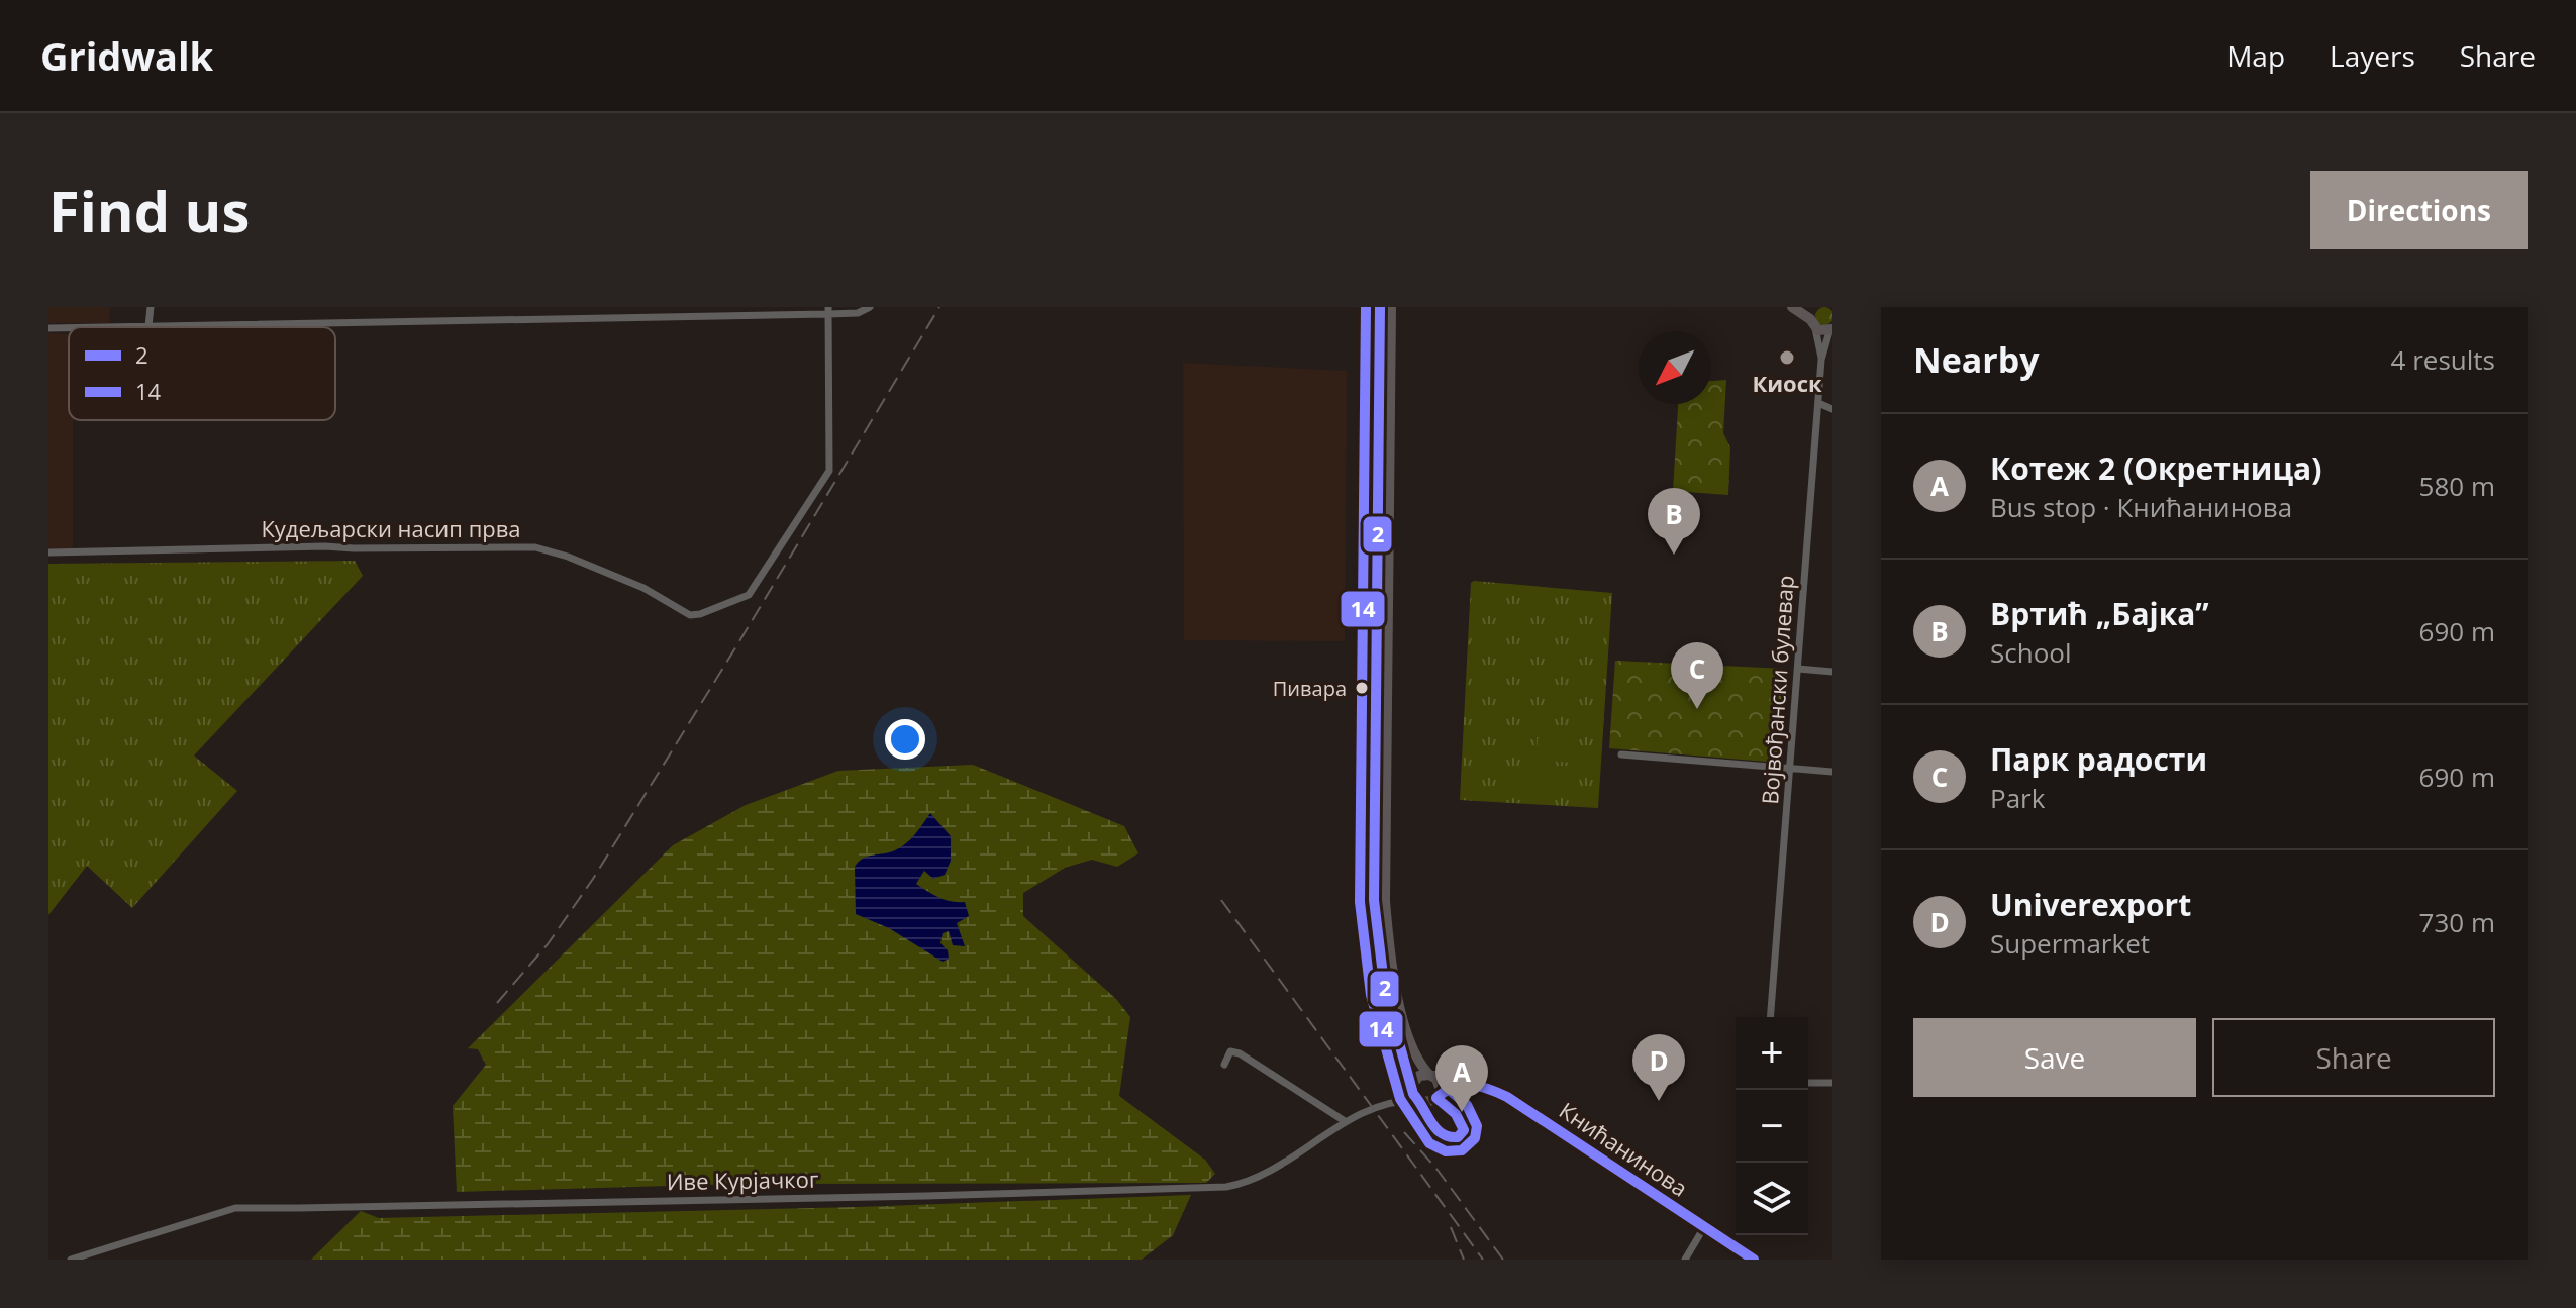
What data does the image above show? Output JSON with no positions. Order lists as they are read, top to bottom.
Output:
{
  "streets": {
    "main road": ["Книћанинова"],
    "street": ["Кудељарски насип прва", "Војвођански булевар", "Иве Курјачког"]
  },
  "places": ["Киоск", "Пивара"],
  "lines": ["transit line 2", "transit line 14"],
  "legend": ["2", "14"],
  "north": "bottom left",
  "page": {
    "header": "Gridwalk",
    "nav": ["Map", "Layers", "Share"],
    "buttons": [
      "Directions",
      ["Save", "Share"]
    ],
    "title": "Find us",
    "heading": ["Nearby", "4 results"],
    "list": [
      {
        "mark": "A",
        "name": "Котеж 2 (Окретница)",
        "note": "Bus stop · Книћанинова",
        "value": "580 m"
      },
      {
        "mark": "B",
        "name": "Вртић „Бајка”",
        "note": "School",
        "value": "690 m"
      },
      {
        "mark": "C",
        "name": "Парк радости",
        "note": "Park",
        "value": "690 m"
      },
      {
        "mark": "D",
        "name": "Univerexport",
        "note": "Supermarket",
        "value": "730 m"
      }
    ],
    "pins": [
      "B",
      "C",
      "D",
      "A"
    ],
    "map_buttons": ["+", "−"]
  }
}
